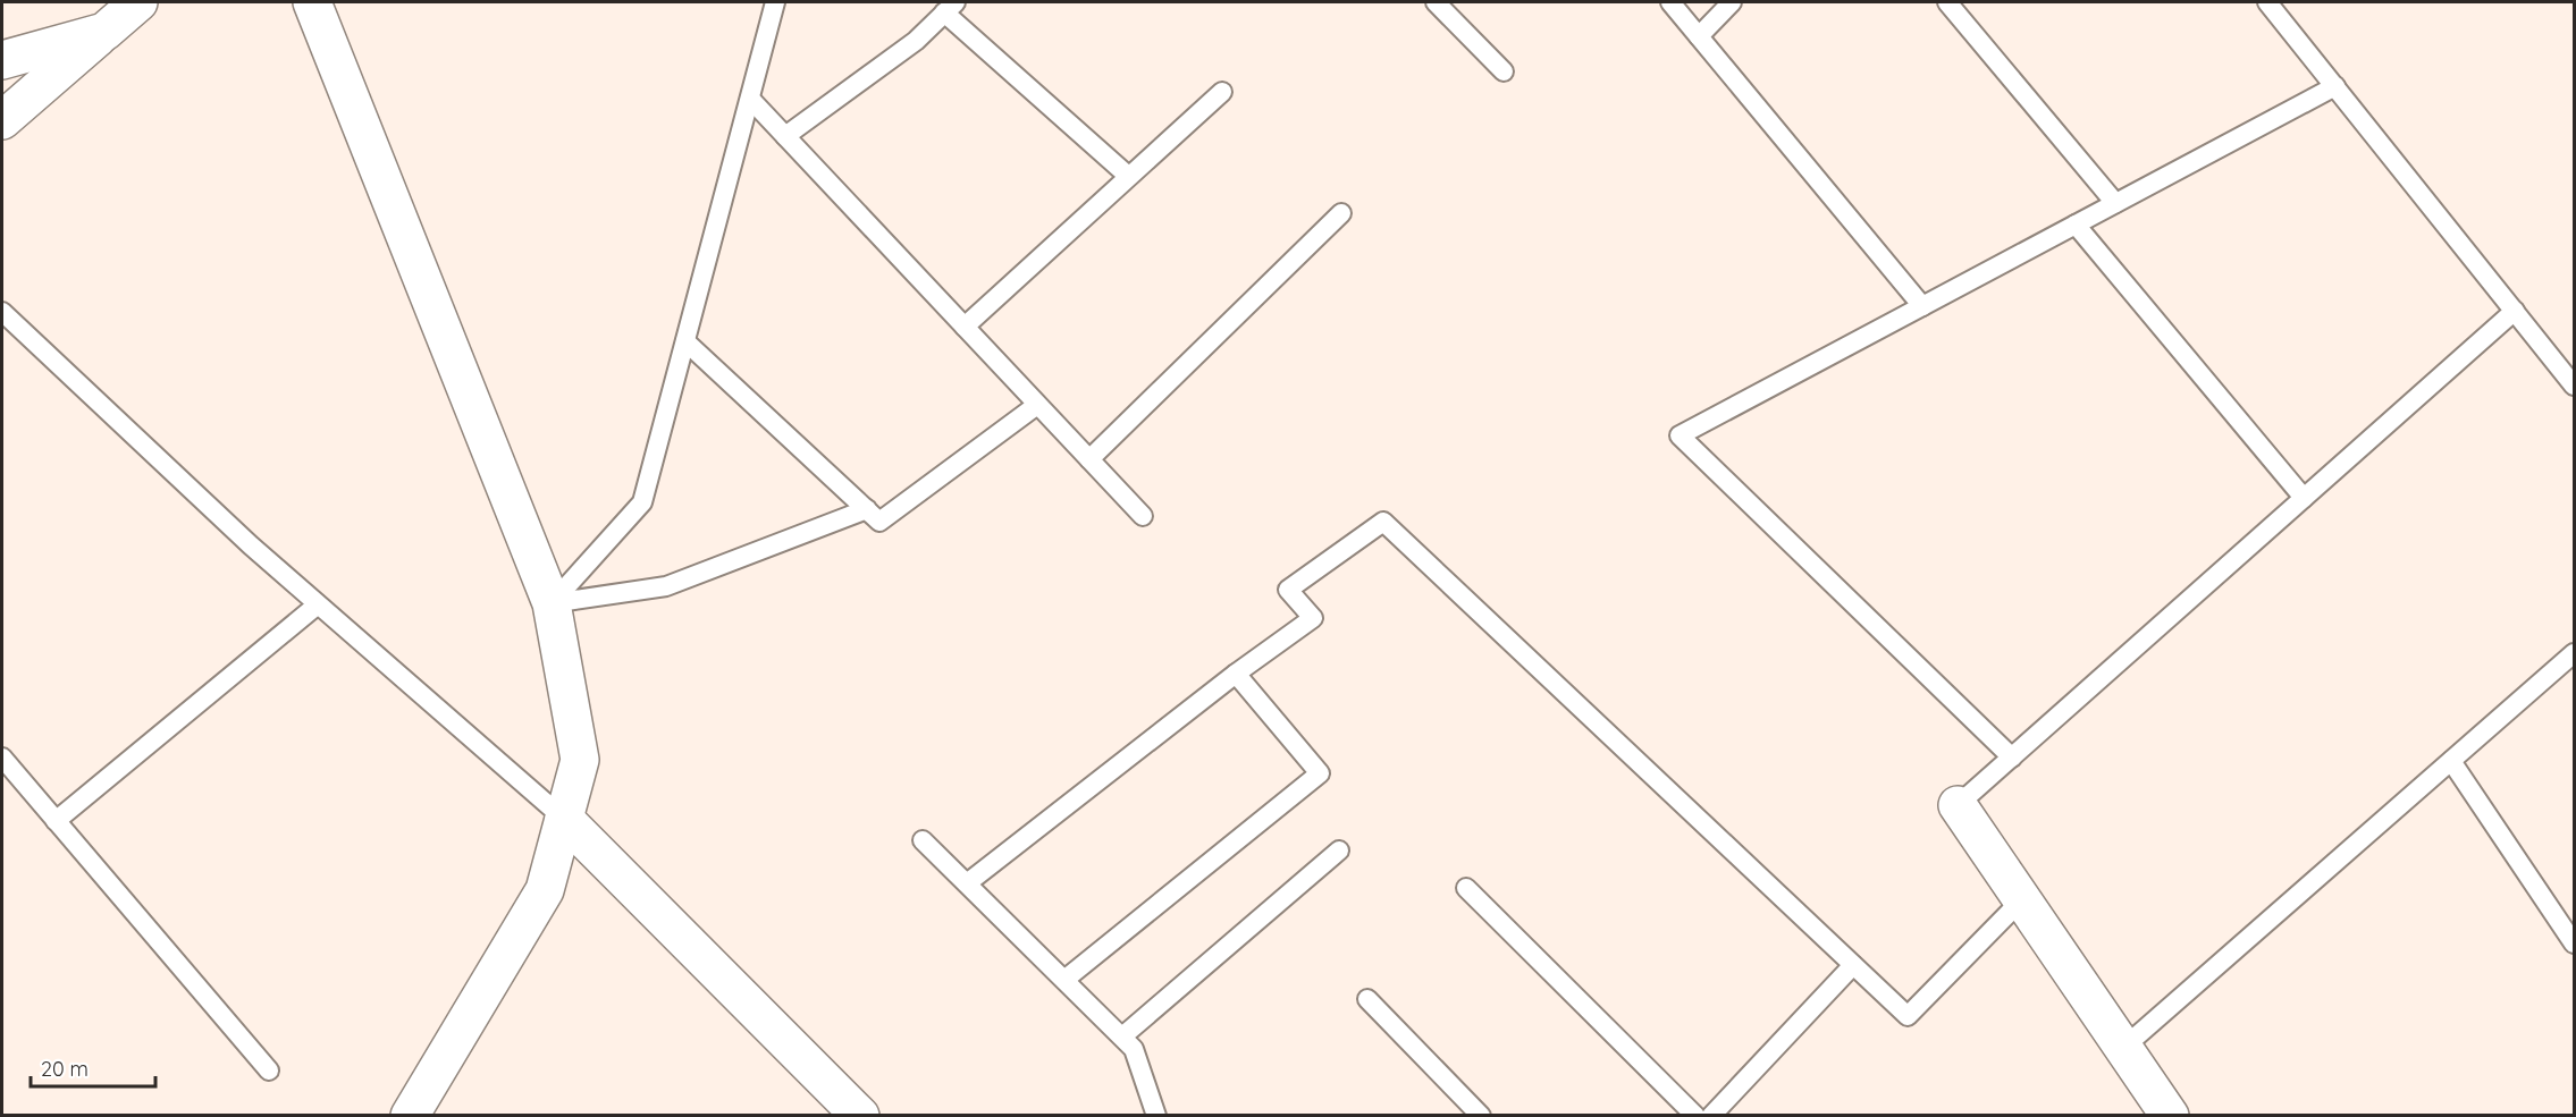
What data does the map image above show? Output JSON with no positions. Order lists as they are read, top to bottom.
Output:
{
  "scale_bar": "20 m"
}
